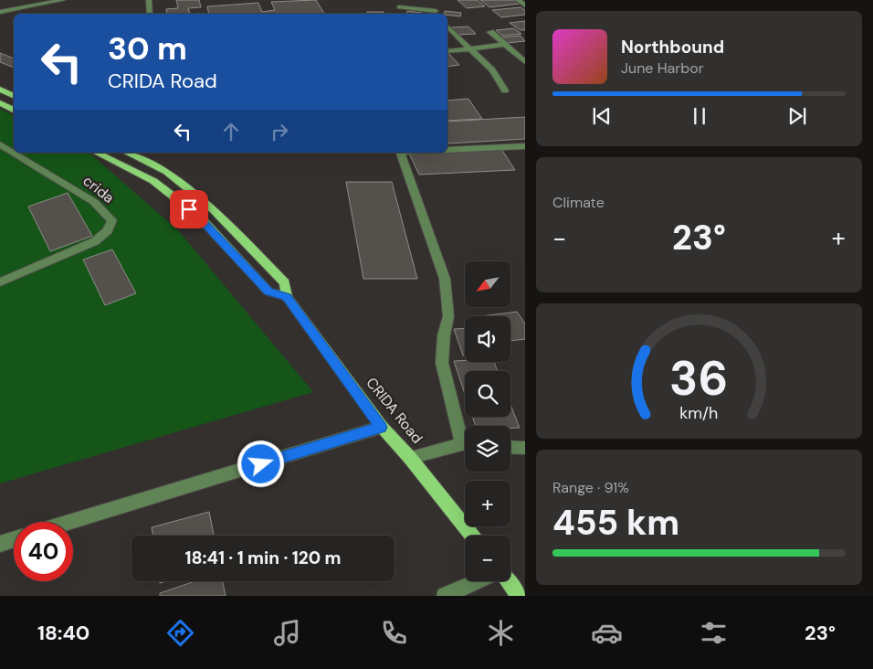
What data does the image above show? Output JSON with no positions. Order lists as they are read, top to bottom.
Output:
{
  "streets": {
    "main road": ["CRIDA Road"],
    "street": ["crida"]
  },
  "north": "bottom left",
  "page": {
    "turn": ["30 m", "CRIDA Road"],
    "song": ["Northbound", "June Harbor"],
    "tile": [
      "Climate",
      ["Range · 91%", "455 km"]
    ],
    "heat": ["−", "23°", "+"],
    "map_buttons": ["+", "−"],
    "limit": "40",
    "trip": "18:41 · 1 min · 120 m",
    "tabs": ["18:40", "23°"],
    "gauge": ["36", "km/h"]
  }
}
